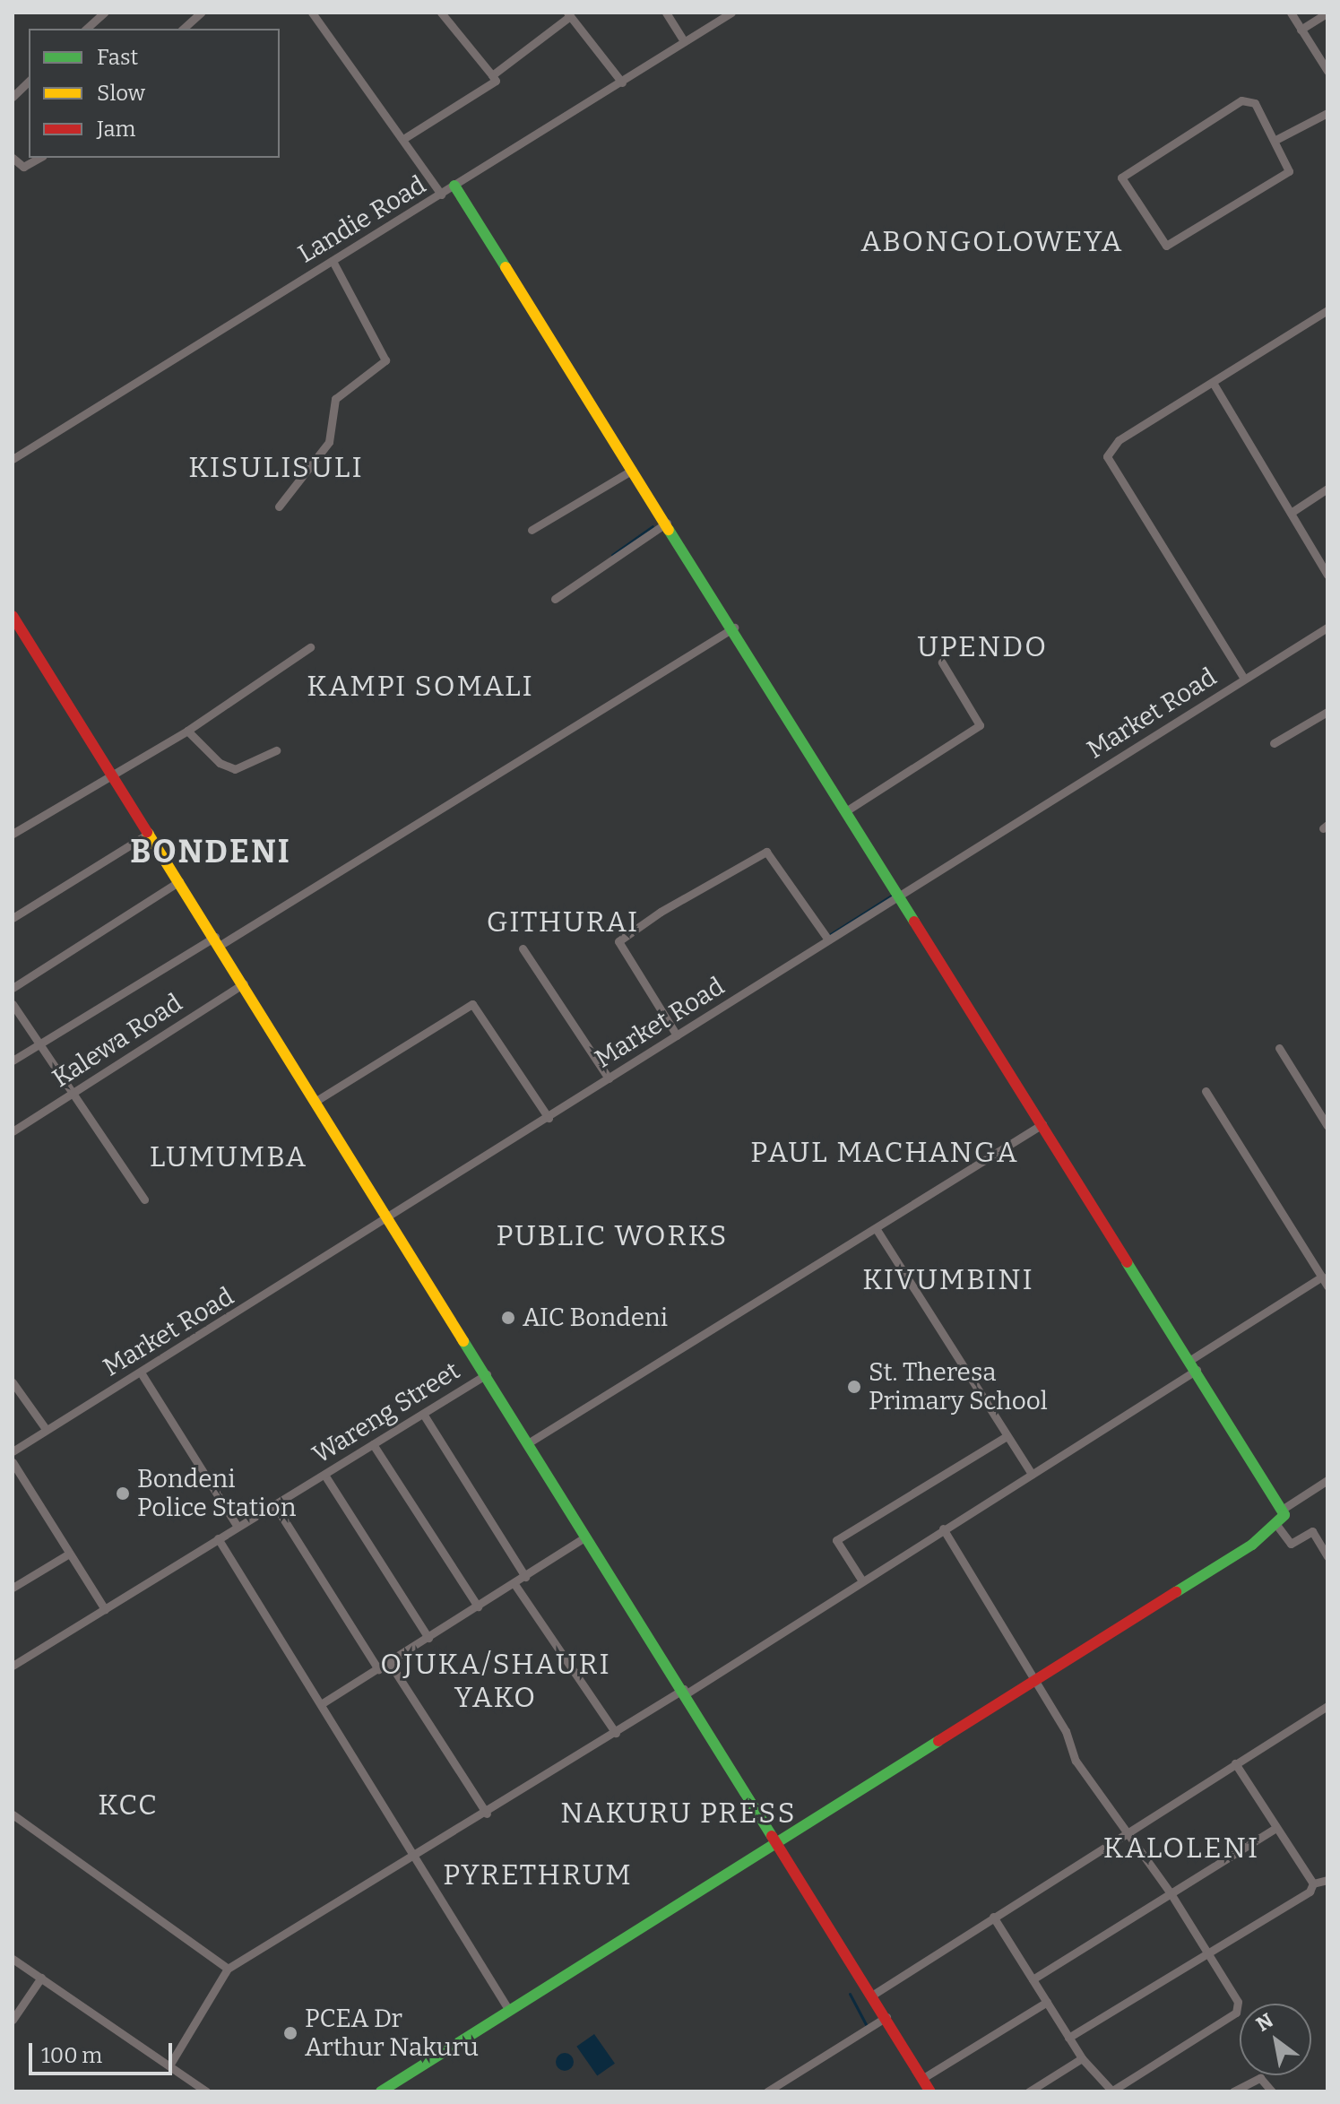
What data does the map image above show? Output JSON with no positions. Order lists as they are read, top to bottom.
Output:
{
  "streets": {
    "street": [
      "Landie Road",
      "Market Road",
      "Kalewa Road",
      "Wareng Street"
    ]
  },
  "districts": [
    "ABONGOLOWEYA",
    "KISULISULI",
    "UPENDO",
    "KAMPI SOMALI",
    "BONDENI",
    "GITHURAI",
    "PAUL MACHANGA",
    "LUMUMBA",
    "PUBLIC WORKS",
    "KIVUMBINI",
    "OJUKA/SHAURI YAKO",
    "KCC",
    "NAKURU PRESS",
    "KALOLENI",
    "PYRETHRUM"
  ],
  "places": [
    "AIC Bondeni",
    "St. Theresa Primary School",
    "Bondeni Police Station",
    "PCEA Dr Arthur Nakuru"
  ],
  "legend": ["Fast", "Slow", "Jam"],
  "scale_bar": "100 m",
  "north": "top left"
}
